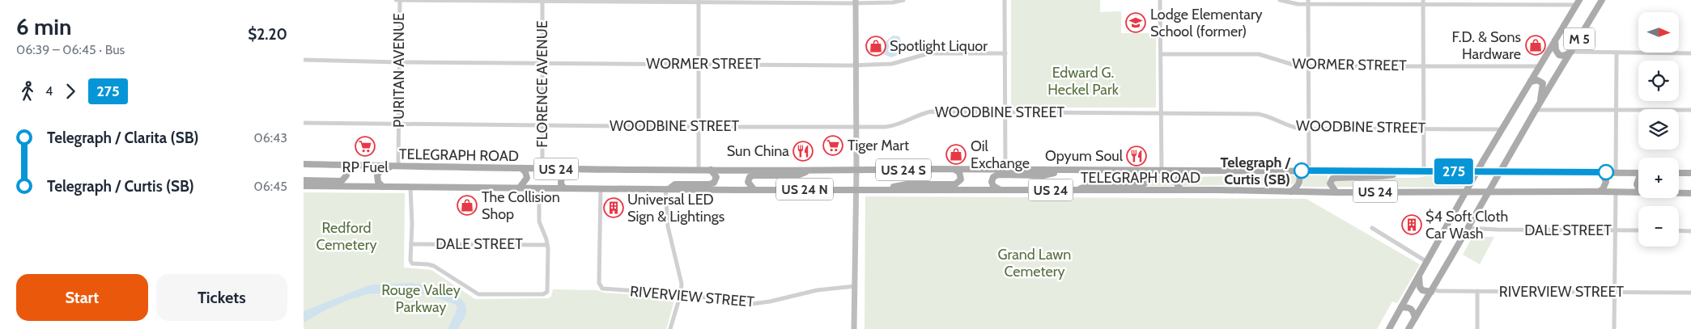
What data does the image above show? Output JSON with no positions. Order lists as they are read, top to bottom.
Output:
{
  "streets": {
    "main road": [
      "M 5",
      "TELEGRAPH ROAD",
      "US 24",
      "US 24 S",
      "US 24 N"
    ],
    "street": [
      "WORMER STREET",
      "PURITAN AVENUE",
      "FLORENCE AVENUE",
      "WOODBINE STREET",
      "DALE STREET",
      "RIVERVIEW STREET"
    ]
  },
  "crossings": [
    ["M 5", "WORMER STREET"],
    ["M 5", "WOODBINE STREET"],
    ["M 5", "TELEGRAPH ROAD"],
    ["M 5", "DALE STREET"],
    ["M 5", "RIVERVIEW STREET"],
    ["WORMER STREET", "PURITAN AVENUE"],
    ["WORMER STREET", "FLORENCE AVENUE"],
    ["PURITAN AVENUE", "WOODBINE STREET"],
    ["PURITAN AVENUE", "TELEGRAPH ROAD"],
    ["FLORENCE AVENUE", "WOODBINE STREET"],
    ["FLORENCE AVENUE", "TELEGRAPH ROAD"],
    ["TELEGRAPH ROAD", "RIVERVIEW STREET"]
  ],
  "parks": [
    "Edward G. Heckel Park",
    "Redford Cemetery",
    "Grand Lawn Cemetery",
    "Rouge Valley Parkway"
  ],
  "places": {
    "school or university": ["Lodge Elementary School (former)"],
    "shop": [
      "F.D. & Sons Hardware",
      "Spotlight Liquor",
      "Oil Exchange",
      "The Collision Shop"
    ],
    "supermarket": ["Tiger Mart", "RP Fuel"],
    "restaurant": ["Sun China", "Opyum Soul"],
    "other": ["Telegraph / Curtis (SB)"],
    "building": ["Universal LED Sign & Lightings", "$4 Soft Cloth Car Wash"]
  },
  "lines": ["bus line 275"],
  "north": "right",
  "page": {
    "heading": ["6 min", "06:39 – 06:45 · Bus", "$2.20"],
    "on_map": "275",
    "map_buttons": ["+", "−"],
    "legs": ["4", "275"],
    "list": [
      {
        "name": "Telegraph / Clarita (SB)",
        "value": "06:43"
      },
      {
        "name": "Telegraph / Curtis (SB)",
        "value": "06:45"
      }
    ],
    "buttons": ["Start", "Tickets"]
  }
}
